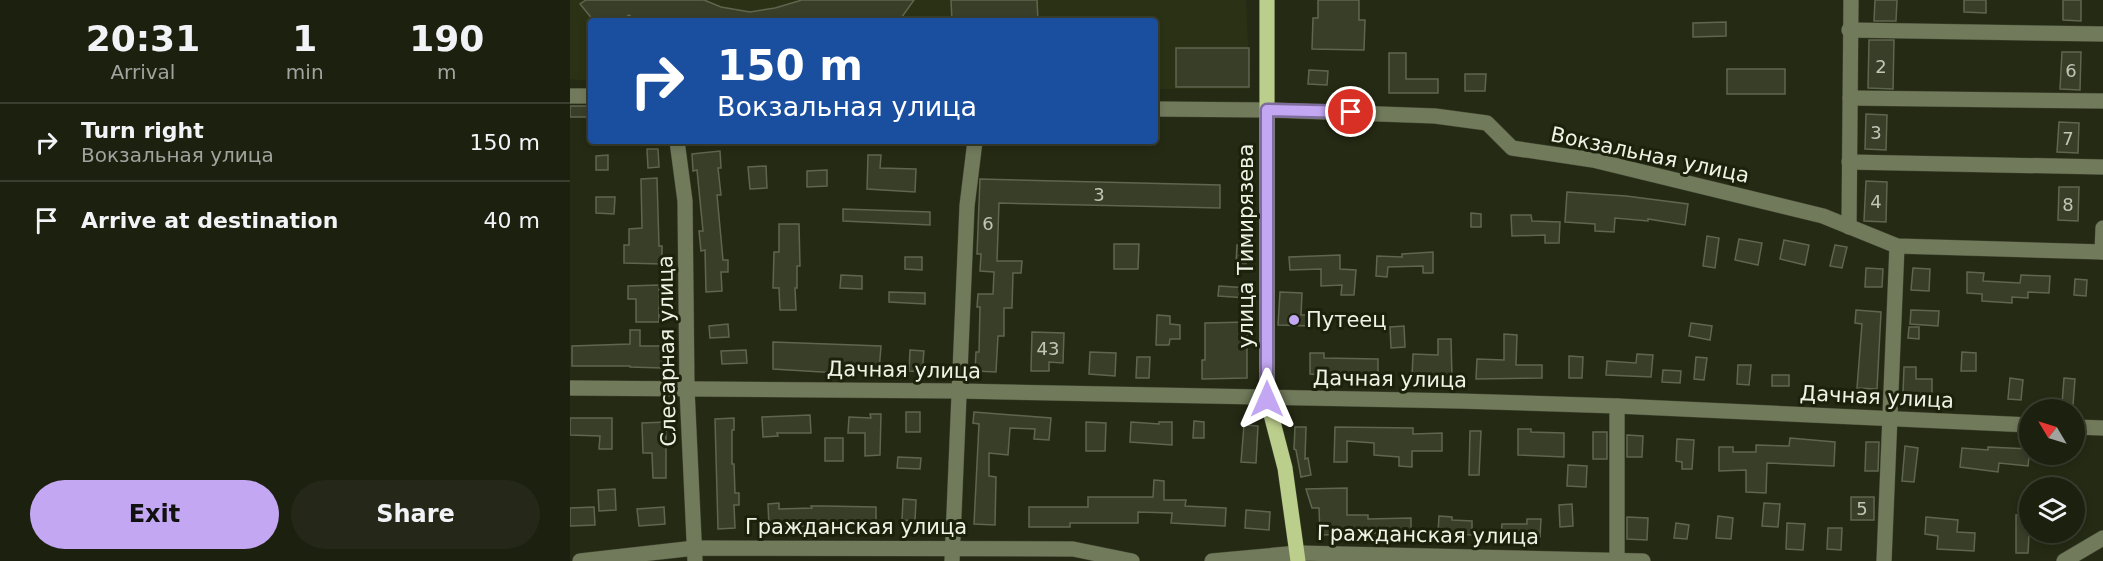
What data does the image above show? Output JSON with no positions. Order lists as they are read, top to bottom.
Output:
{
  "streets": {
    "main road": ["улица Тимирязева"],
    "street": [
      "Вокзальная улица",
      "Слесарная улица",
      "Дачная улица",
      "Гражданская улица"
    ]
  },
  "crossings": [
    ["Вокзальная улица", "улица Тимирязева"],
    ["улица Тимирязева", "Дачная улица"],
    ["улица Тимирязева", "Гражданская улица"],
    ["Слесарная улица", "Дачная улица"],
    ["Слесарная улица", "Гражданская улица"]
  ],
  "places": ["Путеец"],
  "house_numbers": [
    "2",
    "6",
    "3",
    "7",
    "3",
    "4",
    "8",
    "6",
    "43",
    "5"
  ],
  "north": "top left",
  "page": {
    "eta": [
      "20:31",
      "Arrival",
      "1",
      "min",
      "190",
      "m"
    ],
    "turn": ["150 m", "Вокзальная улица"],
    "list": [
      {
        "name": "Turn right",
        "note": "Вокзальная улица",
        "value": "150 m"
      },
      {
        "name": "Arrive at destination",
        "value": "40 m"
      }
    ],
    "buttons": ["Exit", "Share"]
  }
}
